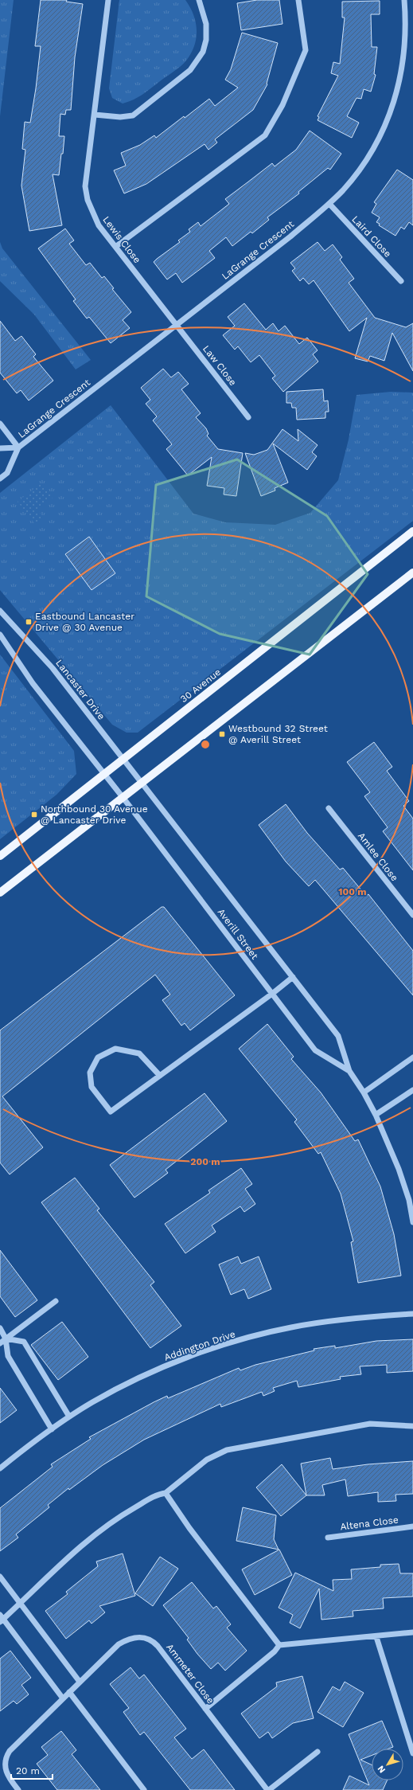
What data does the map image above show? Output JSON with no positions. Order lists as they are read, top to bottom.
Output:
{
  "streets": {
    "main road": ["30 Avenue"],
    "street": [
      "Laird Close",
      "Lewis Close",
      "LaGrange Crescent",
      "Law Close",
      "Lancaster Drive",
      "Amlee Close",
      "Averill Street",
      "Addington Drive",
      "Altena Close",
      "Ammeter Close"
    ]
  },
  "crossings": [
    ["Laird Close", "LaGrange Crescent"],
    ["Lewis Close", "LaGrange Crescent"],
    ["Lewis Close", "Law Close"],
    ["LaGrange Crescent", "Law Close"],
    ["30 Avenue", "Lancaster Drive"],
    ["Lancaster Drive", "Averill Street"]
  ],
  "places": {
    "transit": ["Eastbound Lancaster Drive @ 30 Avenue", "Westbound 32 Street @ Averill Street", "Northbound 30 Avenue @ Lancaster Drive"]
  },
  "scale_bar": "20 m",
  "north": "bottom left",
  "rings": ["100 m", "200 m"]
}
